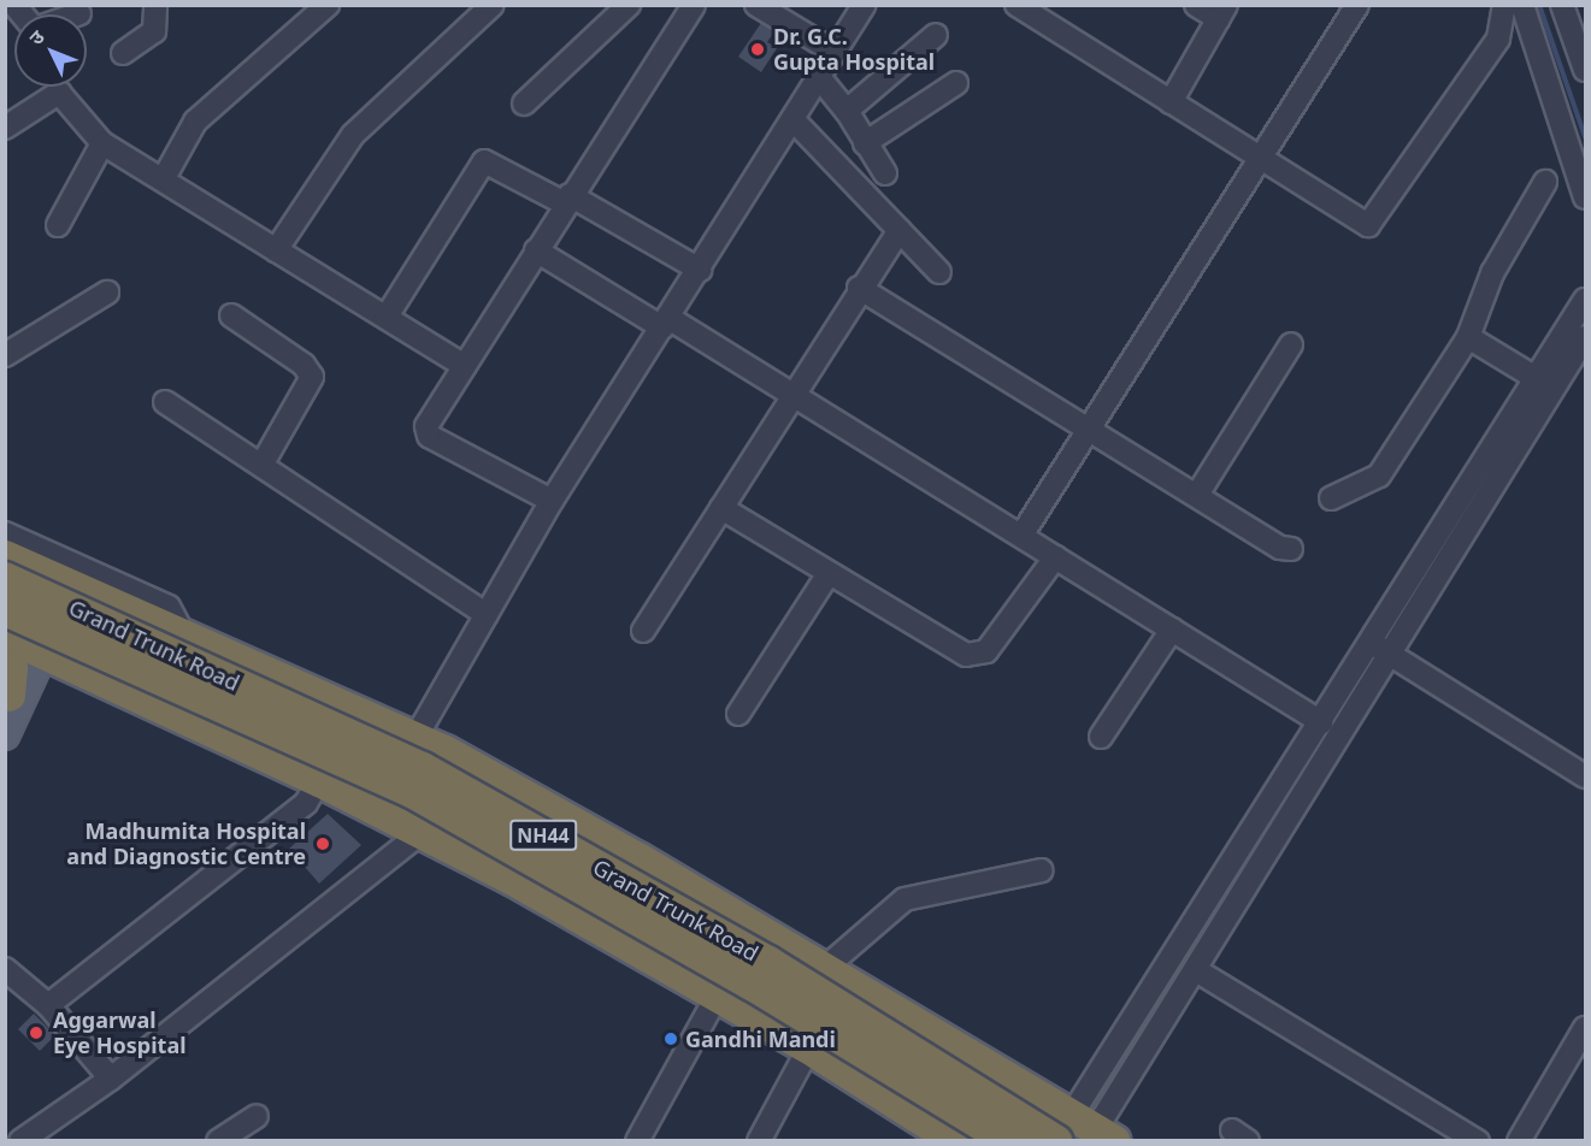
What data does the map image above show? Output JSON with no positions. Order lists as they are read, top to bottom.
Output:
{
  "streets": {
    "highway": ["Grand Trunk Road", "NH44"]
  },
  "places": [
    "Dr. G.C. Gupta Hospital",
    "Madhumita Hospital and Diagnostic Centre",
    "Aggarwal Eye Hospital",
    "Gandhi Mandi"
  ],
  "north": "top left"
}
